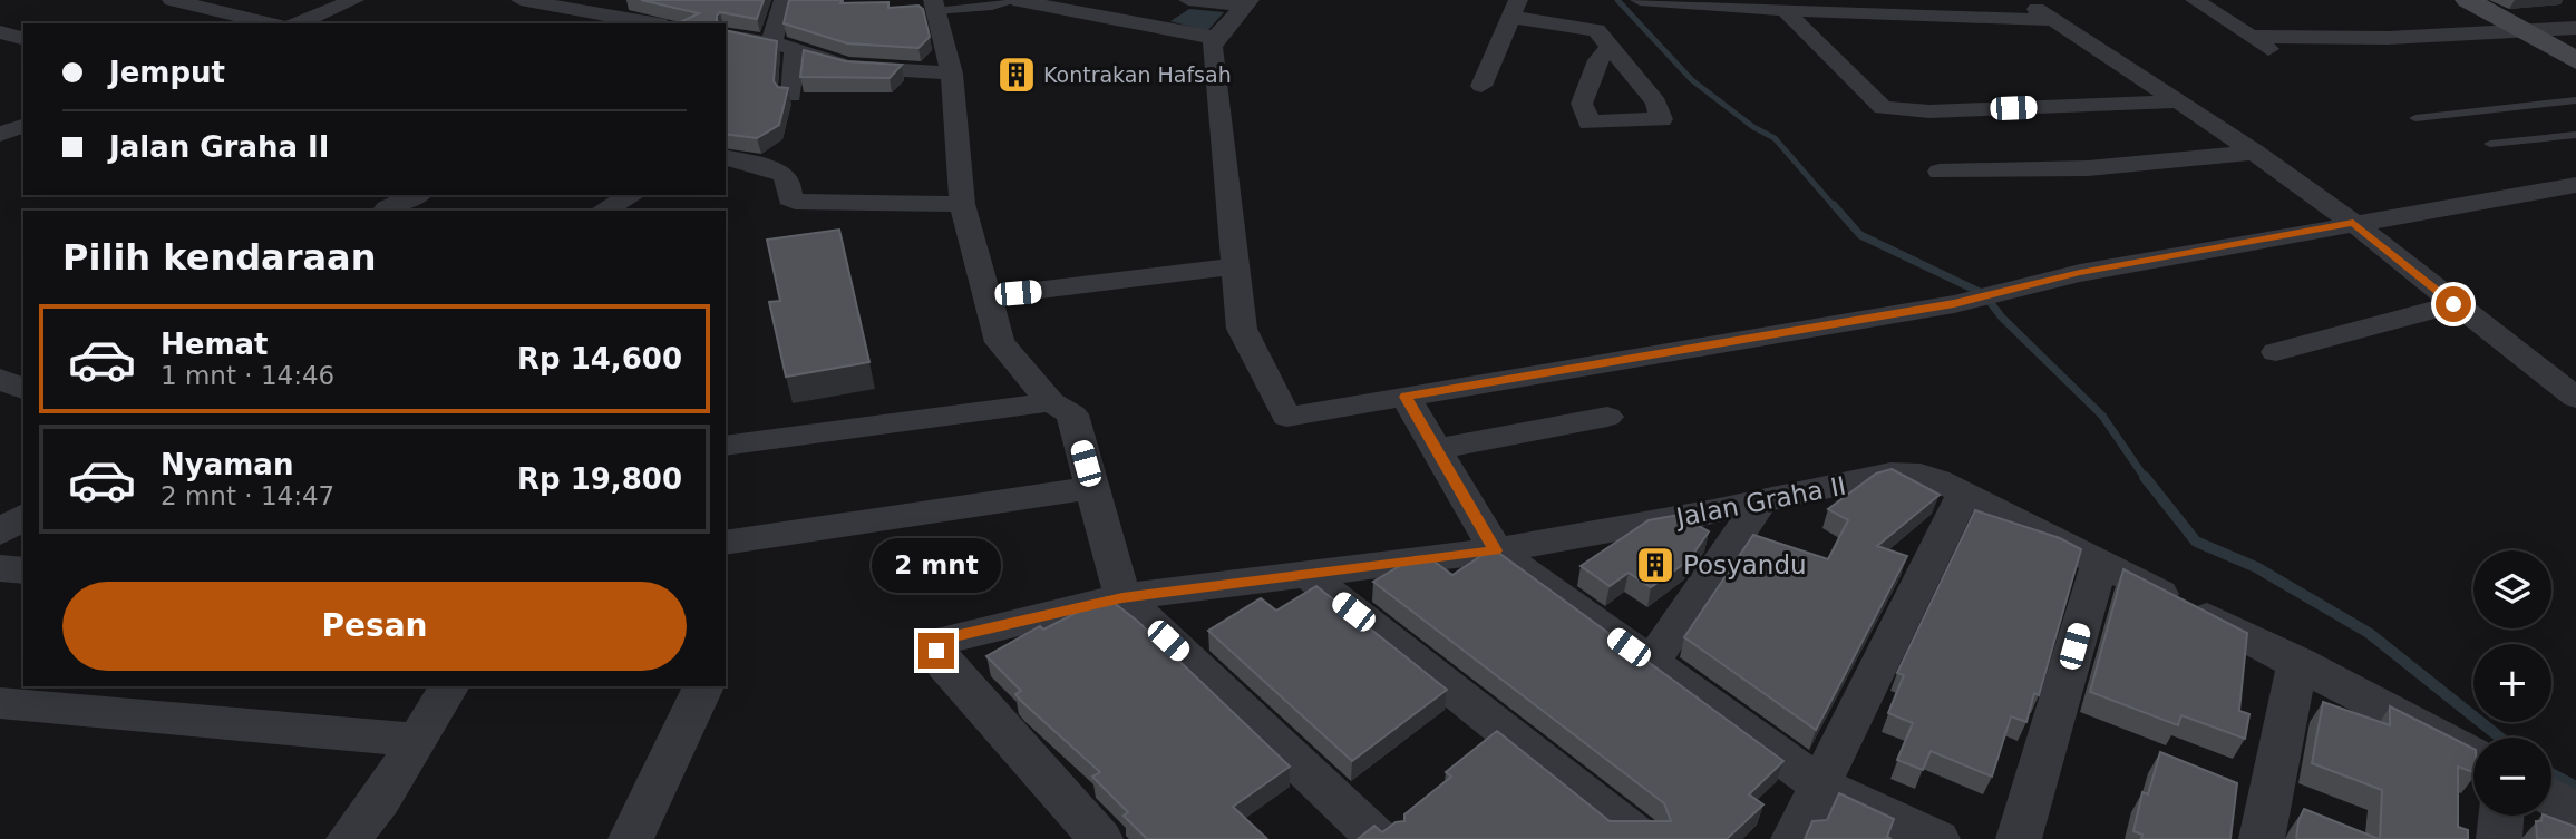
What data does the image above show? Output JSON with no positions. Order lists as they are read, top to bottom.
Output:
{
  "streets": {
    "street": ["Jalan Graha II"]
  },
  "places": {
    "building": ["Kontrakan Hafsah", "Posyandu"]
  },
  "page": {
    "banner": ["Jemput", "Jalan Graha II"],
    "heading": "Pilih kendaraan",
    "list": [
      {
        "name": "Hemat",
        "note": "1 mnt · 14:46",
        "value": "Rp 14,600"
      },
      {
        "name": "Nyaman",
        "note": "2 mnt · 14:47",
        "value": "Rp 19,800"
      }
    ],
    "bubble": "2 mnt",
    "map_buttons": ["+", "−"],
    "buttons": "Pesan"
  }
}
